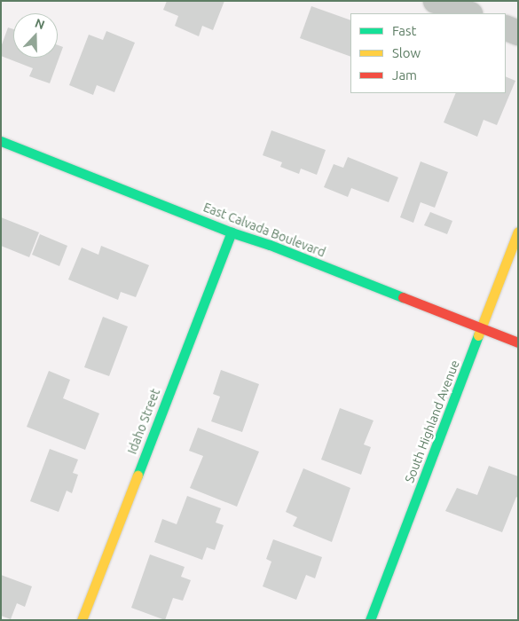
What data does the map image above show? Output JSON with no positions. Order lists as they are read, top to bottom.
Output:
{
  "streets": {
    "street": ["East Calvada Boulevard", "Idaho Street", "South Highland Avenue"]
  },
  "crossings": [
    ["East Calvada Boulevard", "Idaho Street"],
    ["East Calvada Boulevard", "South Highland Avenue"]
  ],
  "legend": ["Fast", "Slow", "Jam"],
  "north": "top"
}
